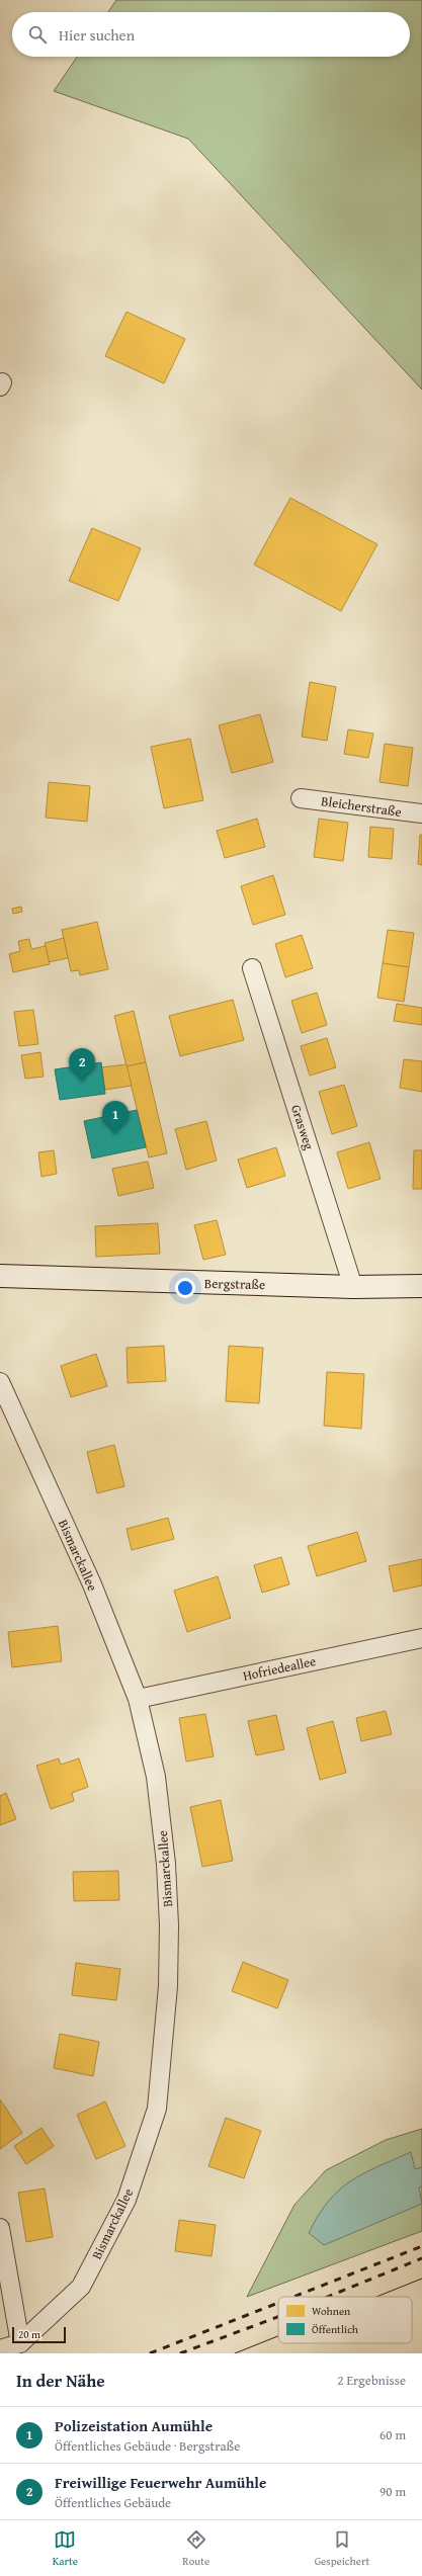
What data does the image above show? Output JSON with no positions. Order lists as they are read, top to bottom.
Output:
{
  "streets": {
    "street": [
      "Bleicherstraße",
      "Grasweg",
      "Bergstraße",
      "Bismarckallee",
      "Hofriedeallee"
    ]
  },
  "crossings": [
    ["Grasweg", "Bergstraße"],
    ["Bismarckallee", "Hofriedeallee"]
  ],
  "legend": ["Wohnen", "Öffentlich"],
  "scale_bar": "20 m",
  "page": {
    "search": "Hier suchen",
    "pins": ["2", "1"],
    "scale": "20 m",
    "heading": ["In der Nähe", "2 Ergebnisse"],
    "list": [
      {
        "mark": "1",
        "name": "Polizeistation Aumühle",
        "note": "Öffentliches Gebäude · Bergstraße",
        "value": "60 m"
      },
      {
        "mark": "2",
        "name": "Freiwillige Feuerwehr Aumühle",
        "note": "Öffentliches Gebäude",
        "value": "90 m"
      }
    ],
    "nav": ["Karte", "Route", "Gespeichert"]
  }
}
